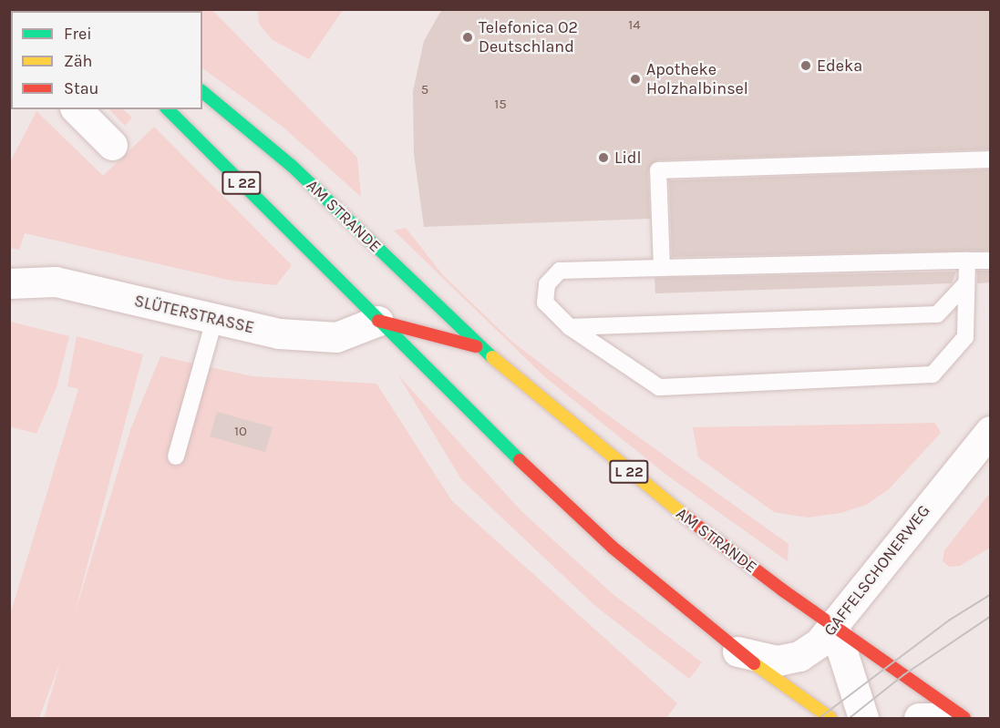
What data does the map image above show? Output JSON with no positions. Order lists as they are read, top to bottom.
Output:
{
  "streets": {
    "main road": ["L 22", "AM STRANDE"],
    "street": ["SLÜTERSTRASSE", "GAFFELSCHONERWEG"]
  },
  "crossings": [
    ["L 22", "AM STRANDE"],
    ["L 22", "SLÜTERSTRASSE"],
    ["L 22", "GAFFELSCHONERWEG"],
    ["AM STRANDE", "SLÜTERSTRASSE"],
    ["AM STRANDE", "GAFFELSCHONERWEG"]
  ],
  "places": [
    "Telefonica O2 Deutschland",
    "Edeka",
    "Apotheke Holzhalbinsel",
    "Lidl"
  ],
  "house_numbers": [
    "14",
    "5",
    "15",
    "10"
  ],
  "legend": ["Frei", "Zäh", "Stau"]
}
